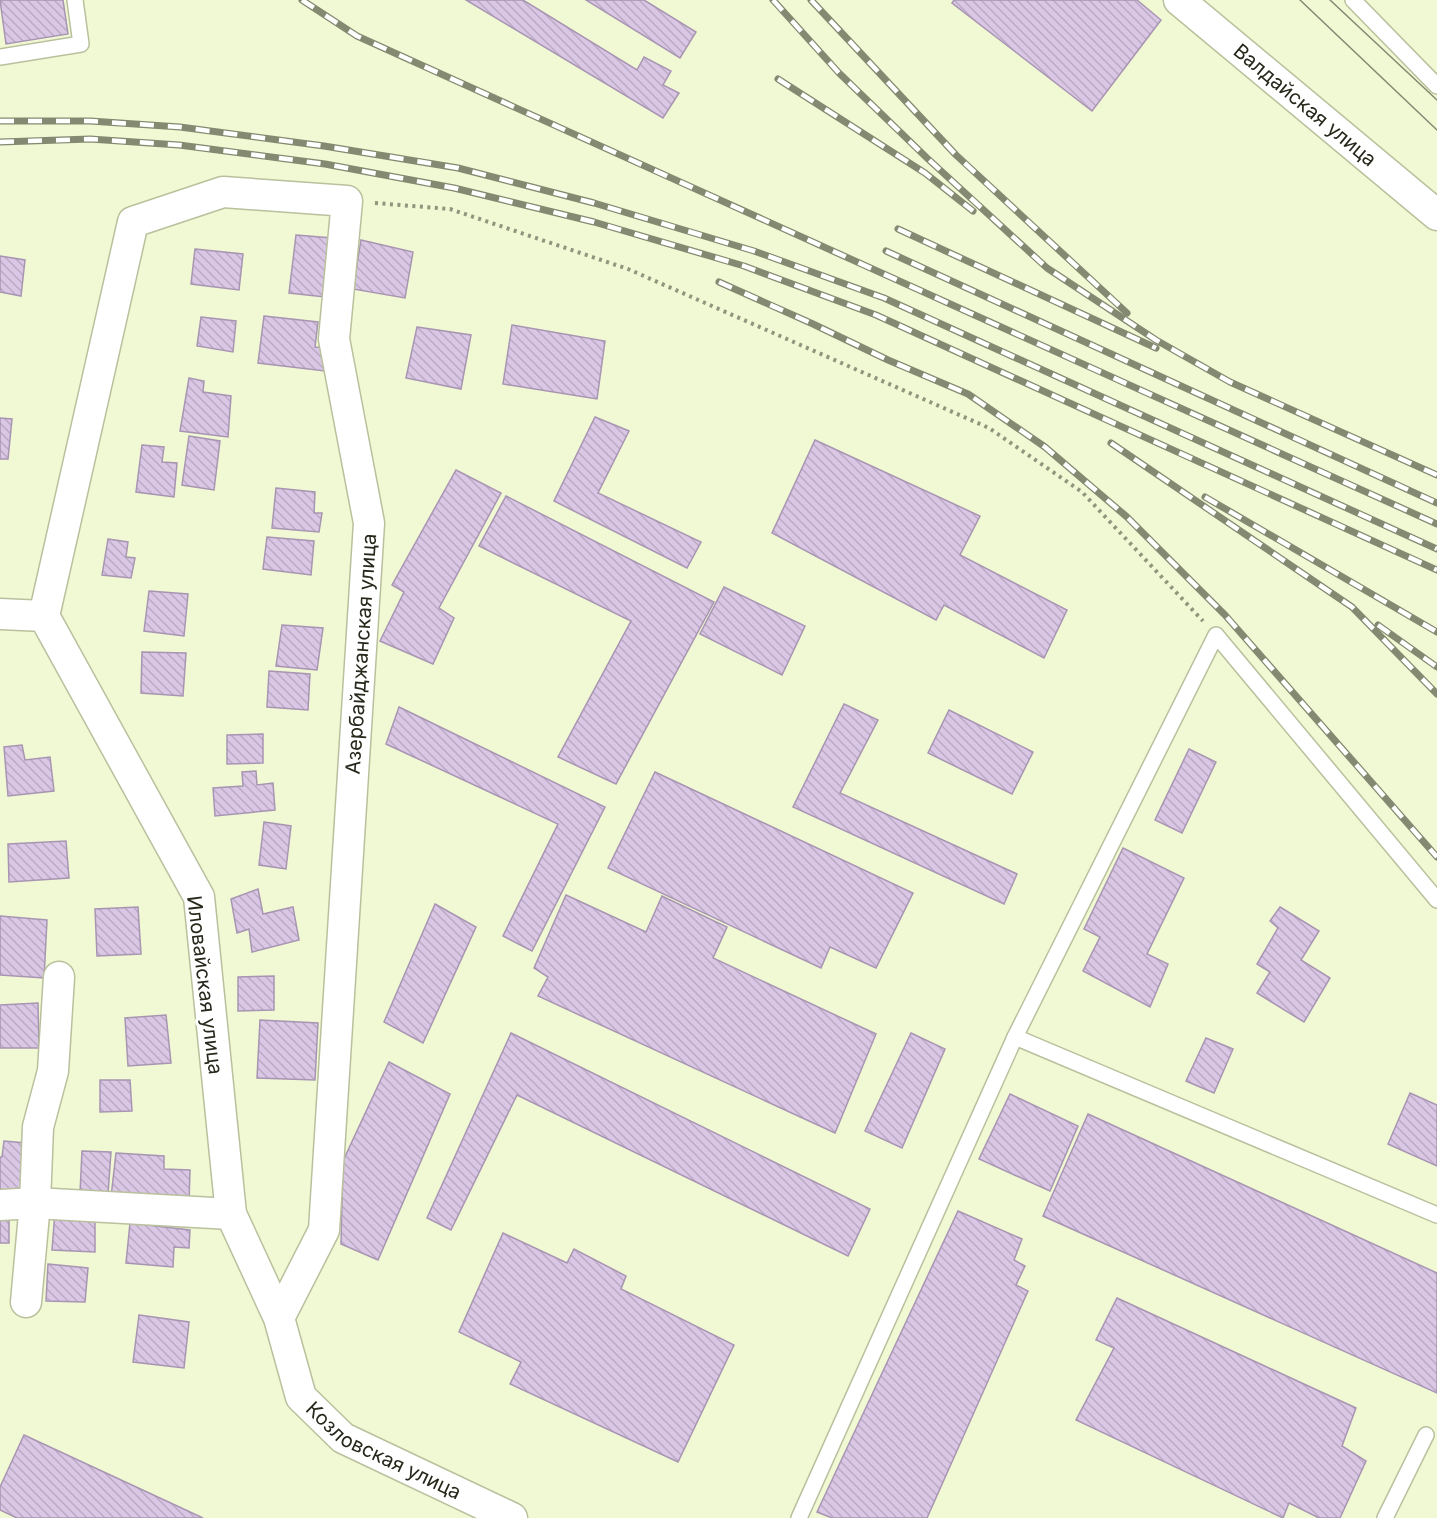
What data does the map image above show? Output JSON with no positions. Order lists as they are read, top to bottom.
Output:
{
  "streets": {
    "street": [
      "Валдайская улица",
      "Азербайджанская улица",
      "Иловайская улица",
      "Козловская улица"
    ]
  },
  "crossings": [
    ["Азербайджанская улица", "Иловайская улица"],
    ["Азербайджанская улица", "Козловская улица"],
    ["Иловайская улица", "Козловская улица"]
  ]
}
